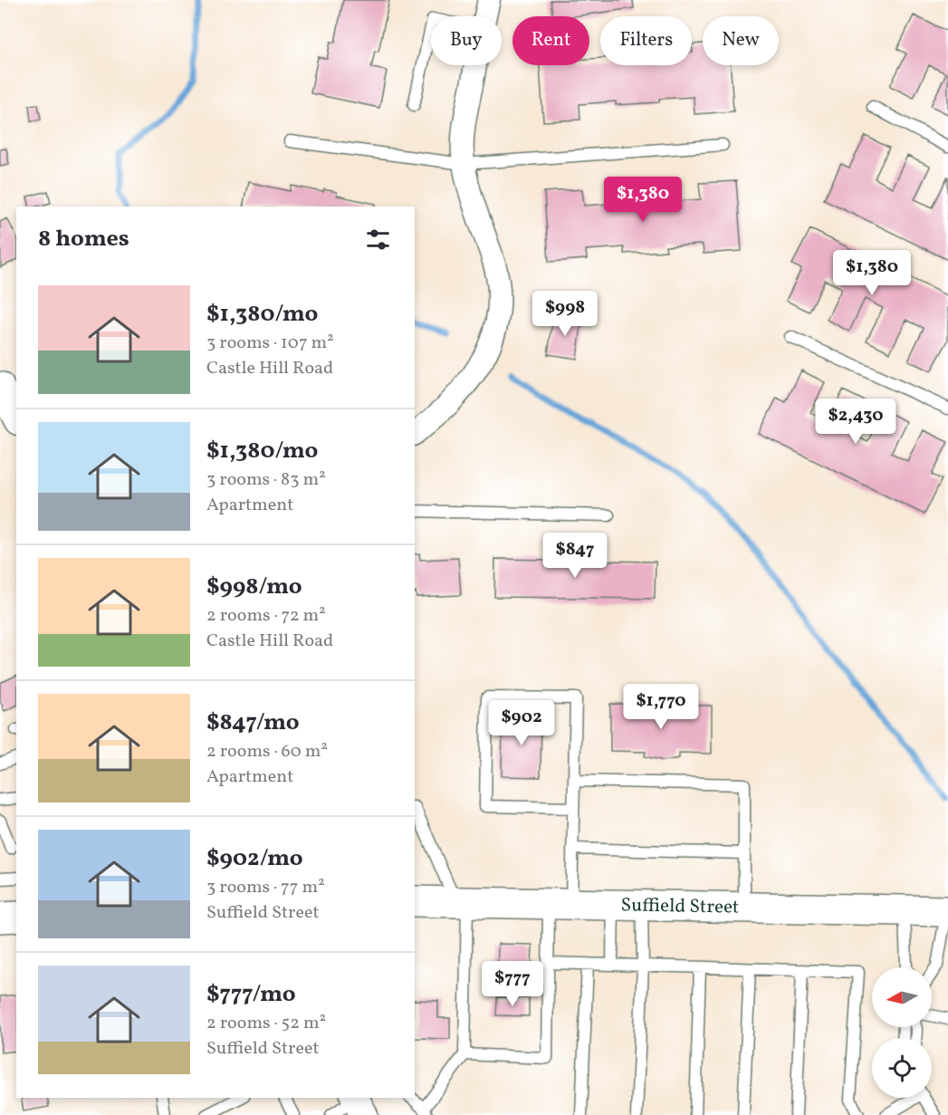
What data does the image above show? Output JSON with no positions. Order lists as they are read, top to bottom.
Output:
{
  "streets": {
    "main road": ["Suffield Street"]
  },
  "north": "left",
  "page": {
    "chip": [
      "Buy",
      "Rent",
      "Filters",
      "New"
    ],
    "price": [
      "$1,380",
      "$1,380",
      "$998",
      "$2,430",
      "$847",
      "$1,770",
      "$902",
      "$777"
    ],
    "heading": "8 homes",
    "list": [
      {
        "name": "$1,380/mo",
        "note": "3 rooms · 107 m² · Castle Hill Road"
      },
      {
        "name": "$1,380/mo",
        "note": "3 rooms · 83 m² · Apartment"
      },
      {
        "name": "$998/mo",
        "note": "2 rooms · 72 m² · Castle Hill Road"
      },
      {
        "name": "$847/mo",
        "note": "2 rooms · 60 m² · Apartment"
      },
      {
        "name": "$902/mo",
        "note": "3 rooms · 77 m² · Suffield Street"
      },
      {
        "name": "$777/mo",
        "note": "2 rooms · 52 m² · Suffield Street"
      }
    ]
  }
}
